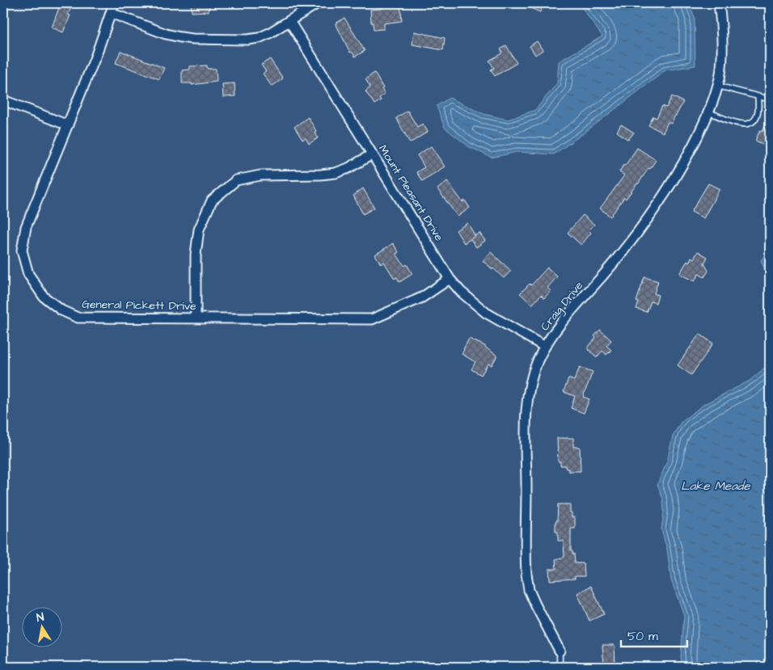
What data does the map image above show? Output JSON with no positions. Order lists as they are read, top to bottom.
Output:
{
  "streets": {
    "street": ["Mount Pleasant Drive", "General Pickett Drive", "Craig Drive"]
  },
  "crossings": [
    ["Mount Pleasant Drive", "General Pickett Drive"],
    ["Mount Pleasant Drive", "Craig Drive"]
  ],
  "water": ["Lake Meade"],
  "scale_bar": "50 m",
  "north": "top"
}
